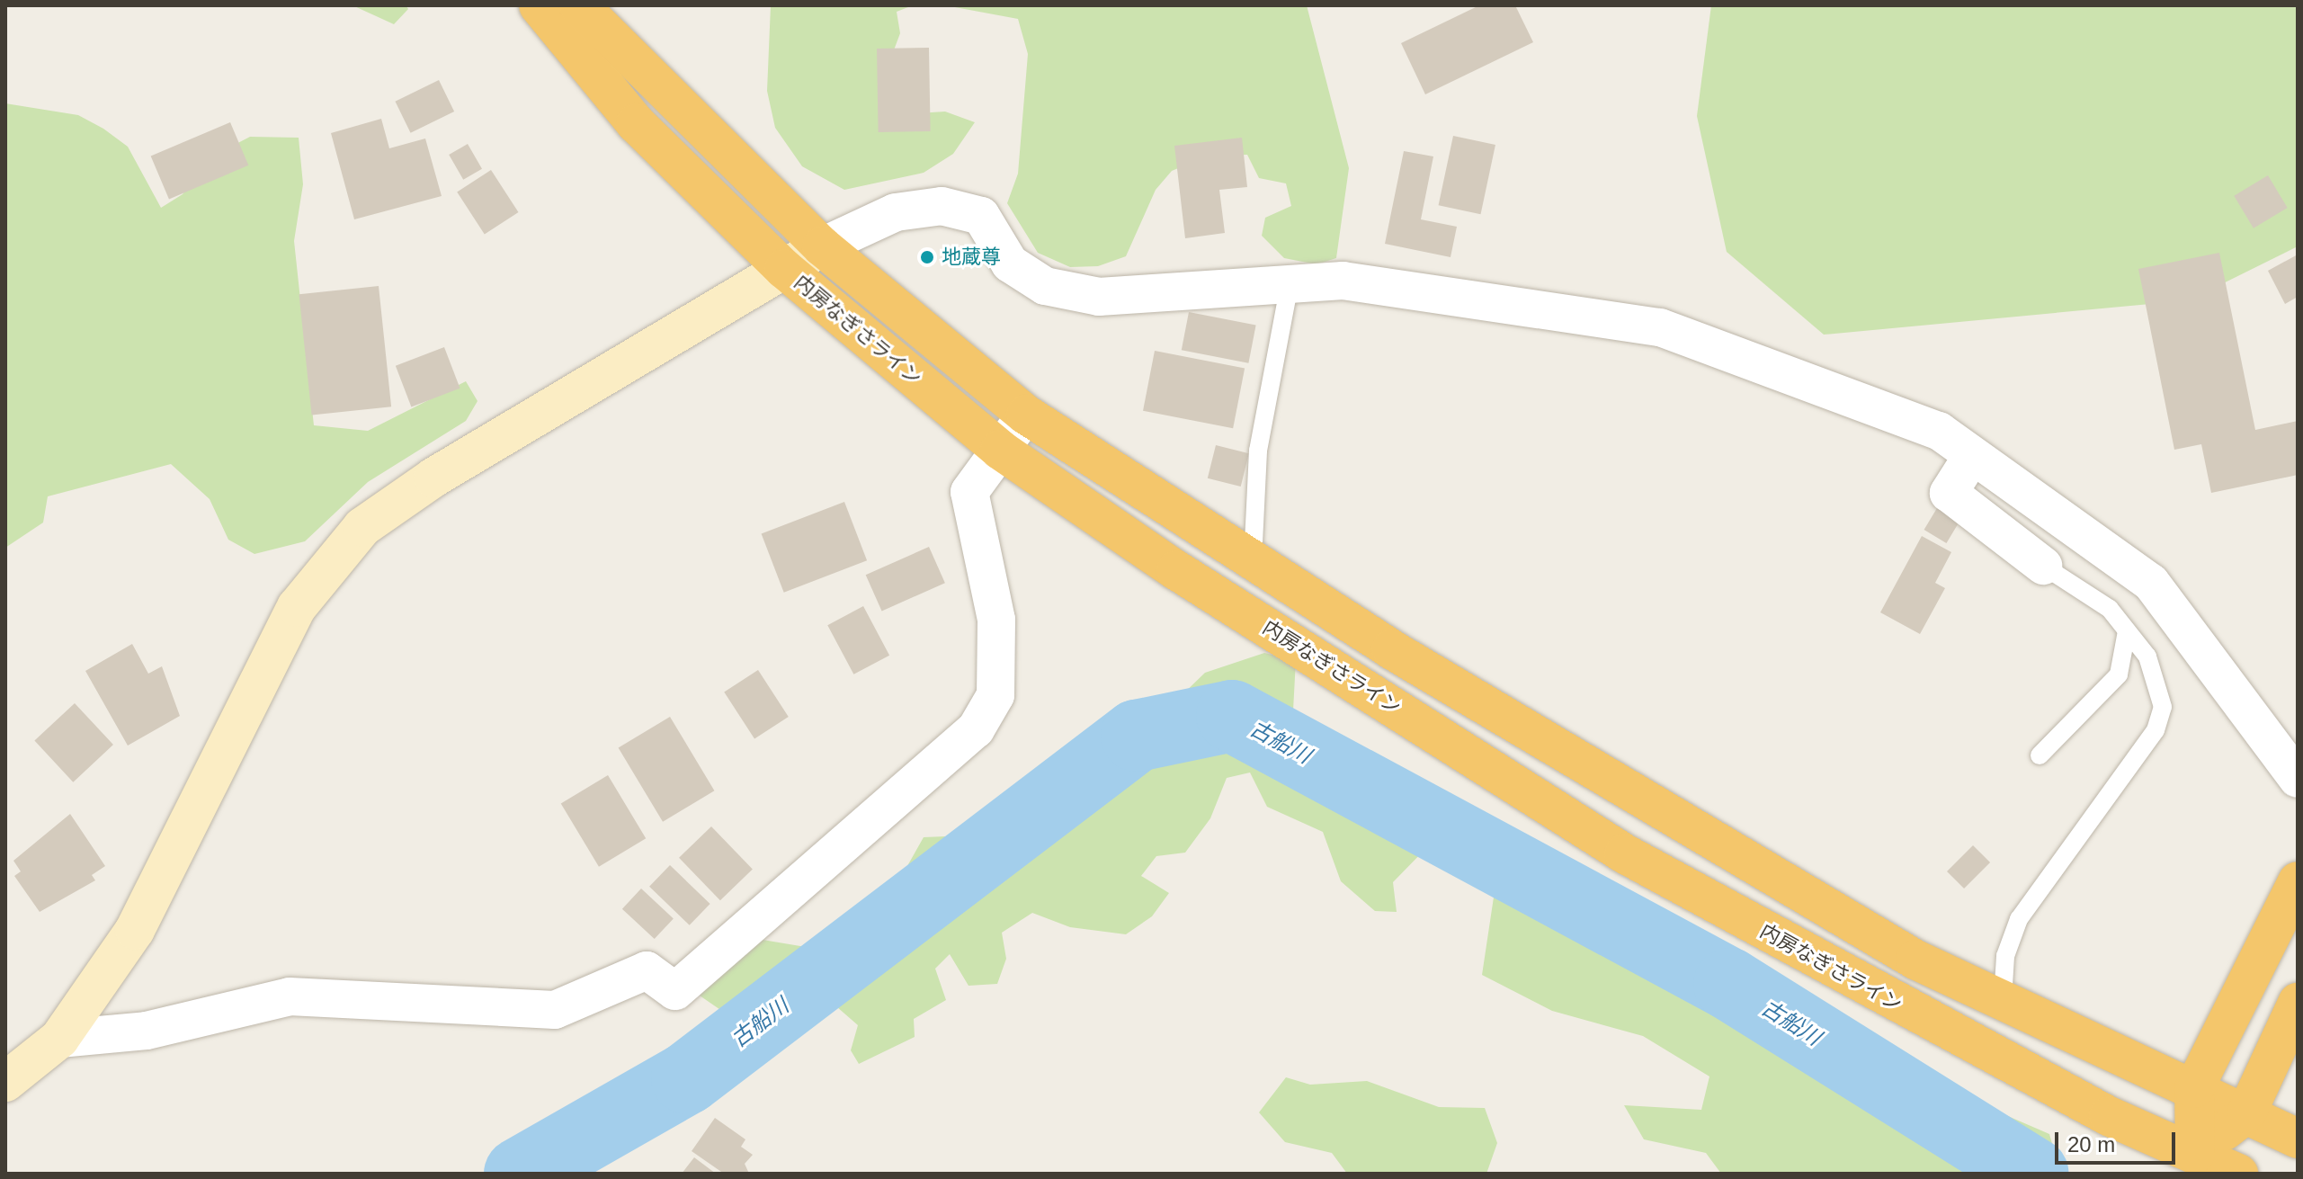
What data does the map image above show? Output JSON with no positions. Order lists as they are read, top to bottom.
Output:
{
  "streets": {
    "highway": ["内房なぎさライン"]
  },
  "water": ["古船川"],
  "places": ["地蔵尊"],
  "scale_bar": "20 m"
}
